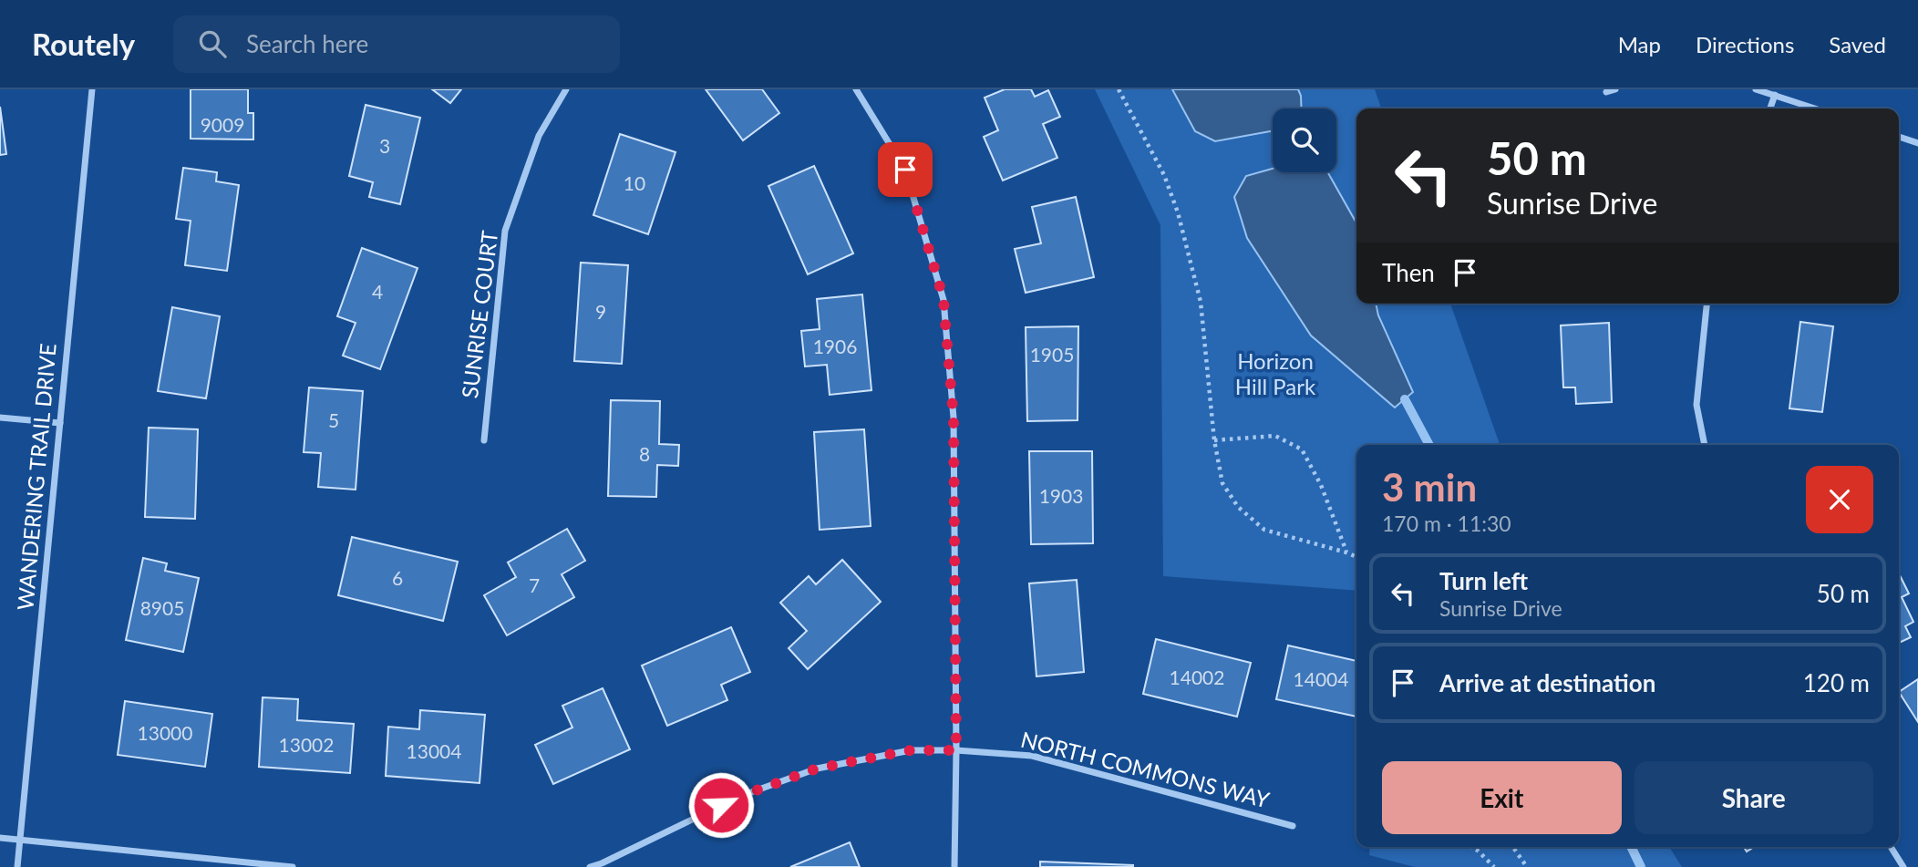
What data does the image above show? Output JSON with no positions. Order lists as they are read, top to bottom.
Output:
{
  "streets": {
    "street": ["SUNRISE COURT", "WANDERING TRAIL DRIVE", "NORTH COMMONS WAY"]
  },
  "parks": ["Horizon Hill Park"],
  "house_numbers": [
    "9009",
    "3",
    "10",
    "4",
    "9",
    "1906",
    "1905",
    "5",
    "8",
    "1903",
    "6",
    "7",
    "8905",
    "14002",
    "14004",
    "13000",
    "13002",
    "13004"
  ],
  "page": {
    "header": "Routely",
    "search": "Search here",
    "nav": ["Map", "Directions", "Saved"],
    "turn": ["50 m", "Sunrise Drive"],
    "then": "Then",
    "heading": ["3 min", "170 m · 11:30"],
    "list": [
      {
        "name": "Turn left",
        "note": "Sunrise Drive",
        "value": "50 m"
      },
      {
        "name": "Arrive at destination",
        "value": "120 m"
      }
    ],
    "buttons": ["Exit", "Share"]
  }
}
